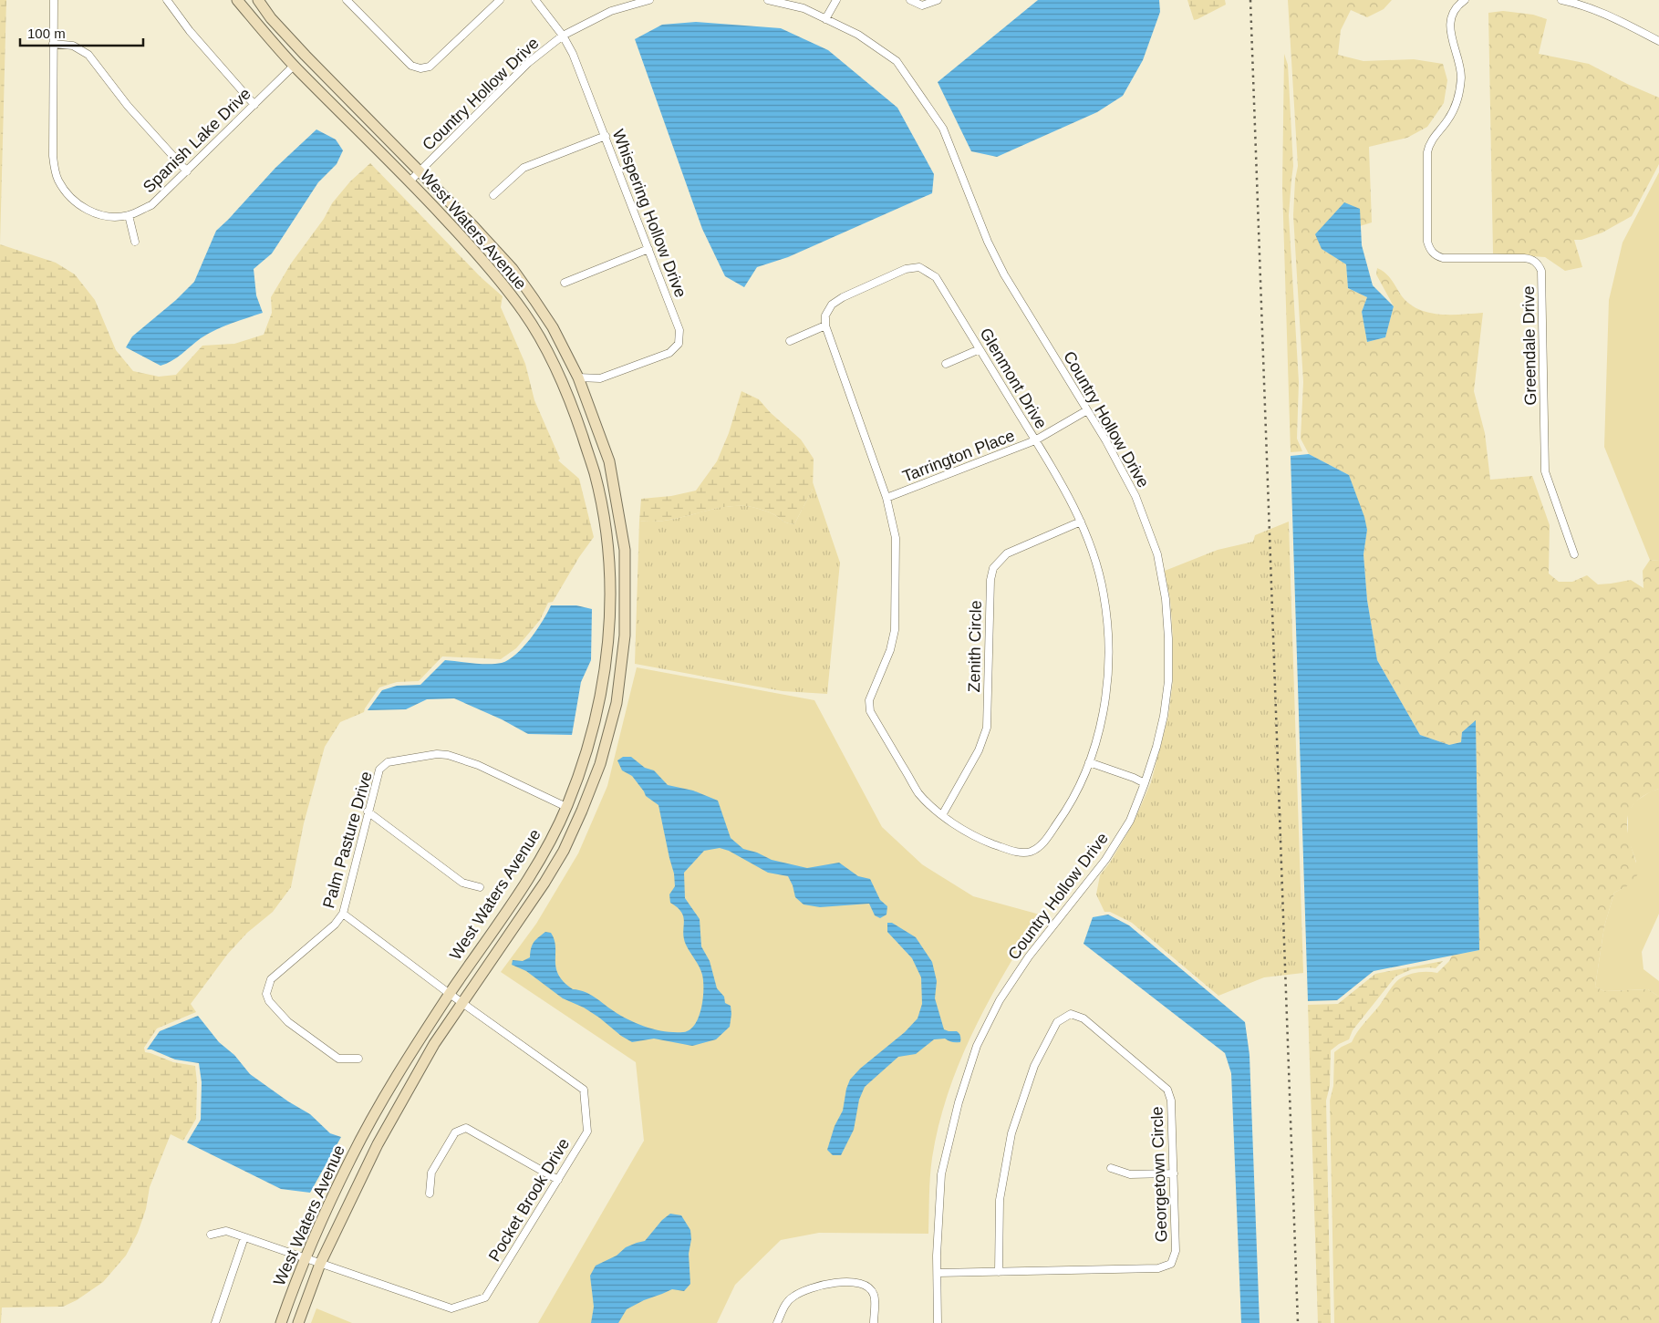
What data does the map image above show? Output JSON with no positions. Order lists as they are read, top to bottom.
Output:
{
  "streets": {
    "street": [
      "Country Hollow Drive",
      "Spanish Lake Drive",
      "Whispering Hollow Drive",
      "West Waters Avenue",
      "Greendale Drive",
      "Glenmont Drive",
      "Tarrington Place",
      "Zenith Circle",
      "Palm Pasture Drive",
      "Georgetown Circle",
      "Pocket Brook Drive"
    ]
  },
  "crossings": [
    ["Country Hollow Drive", "Whispering Hollow Drive"],
    ["Country Hollow Drive", "West Waters Avenue"],
    ["Country Hollow Drive", "Tarrington Place"],
    ["Country Hollow Drive", "Georgetown Circle"],
    ["Spanish Lake Drive", "West Waters Avenue"],
    ["Whispering Hollow Drive", "West Waters Avenue"],
    ["West Waters Avenue", "Palm Pasture Drive"],
    ["West Waters Avenue", "Pocket Brook Drive"],
    ["Glenmont Drive", "Tarrington Place"],
    ["Glenmont Drive", "Zenith Circle"],
    ["Palm Pasture Drive", "Pocket Brook Drive"]
  ],
  "scale_bar": "100 m"
}
